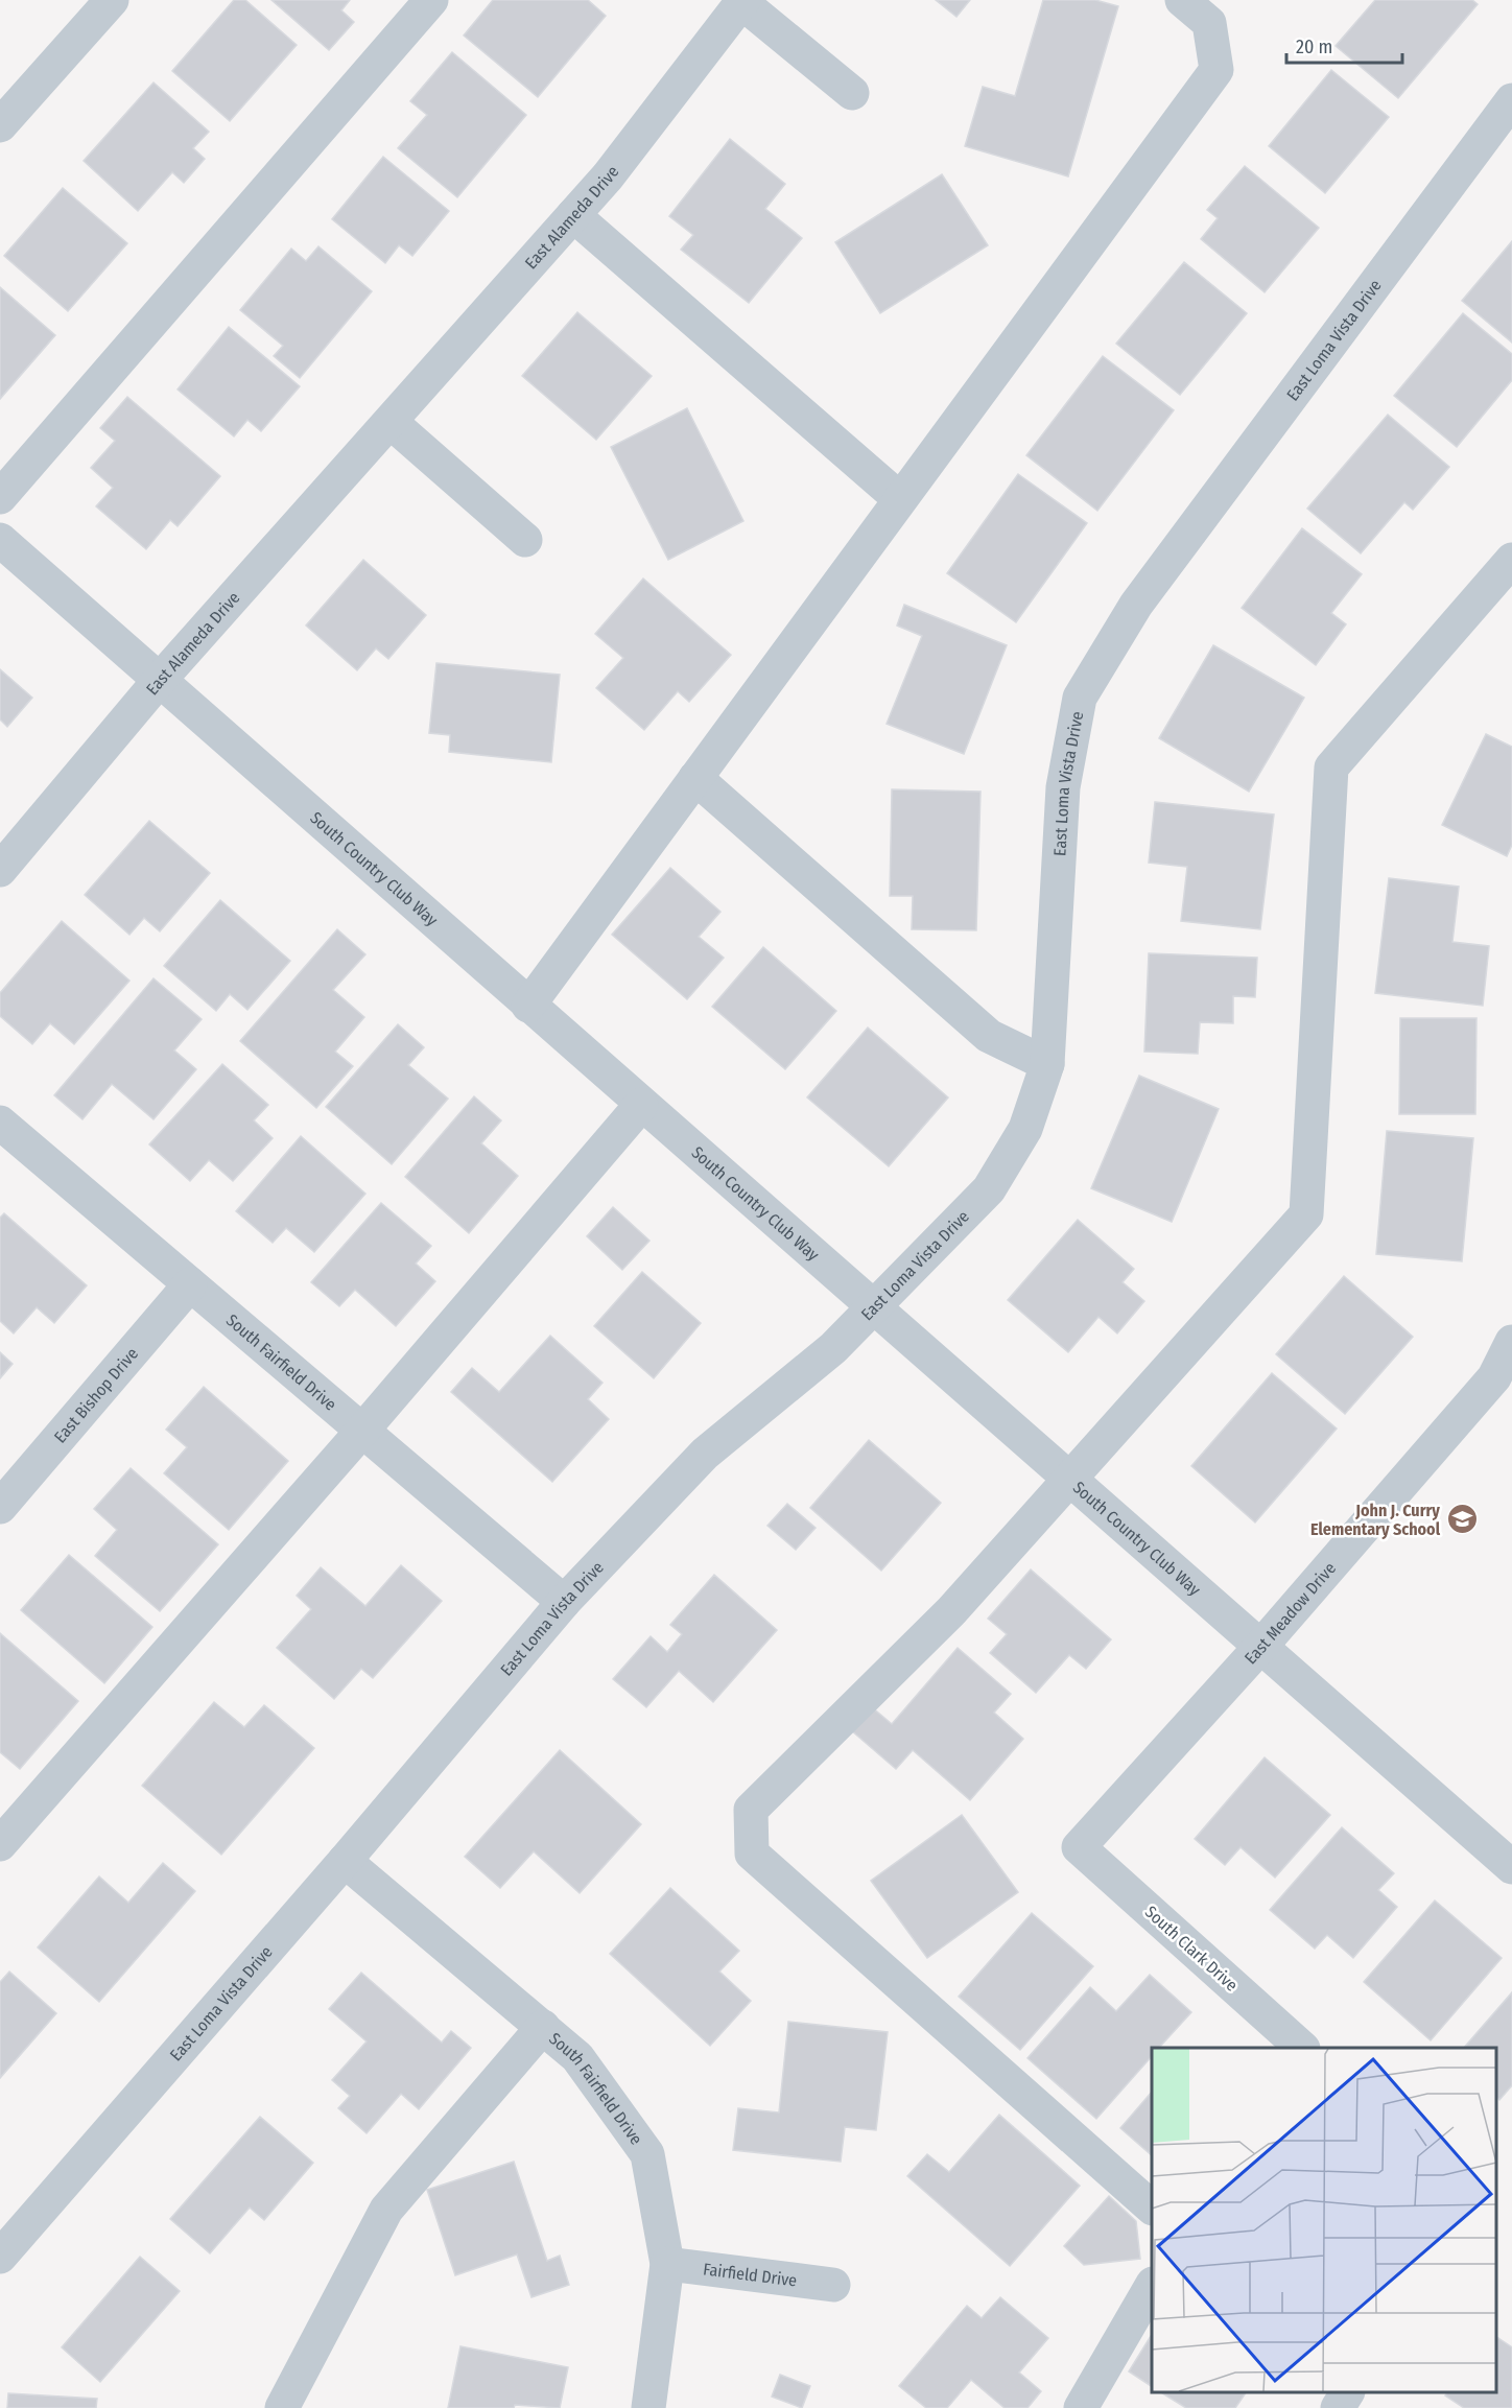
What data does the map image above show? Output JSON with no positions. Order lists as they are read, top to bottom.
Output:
{
  "streets": {
    "street": [
      "East Alameda Drive",
      "East Loma Vista Drive",
      "South Country Club Way",
      "South Fairfield Drive",
      "East Bishop Drive",
      "East Meadow Drive",
      "South Clark Drive",
      "Fairfield Drive"
    ]
  },
  "crossings": [
    ["East Alameda Drive", "South Country Club Way"],
    ["East Loma Vista Drive", "South Country Club Way"],
    ["East Loma Vista Drive", "South Fairfield Drive"],
    ["South Country Club Way", "East Meadow Drive"],
    ["South Fairfield Drive", "East Bishop Drive"],
    ["South Fairfield Drive", "Fairfield Drive"],
    ["East Meadow Drive", "South Clark Drive"]
  ],
  "places": {
    "school or university": ["John J. Curry Elementary School"]
  },
  "scale_bar": "20 m"
}
